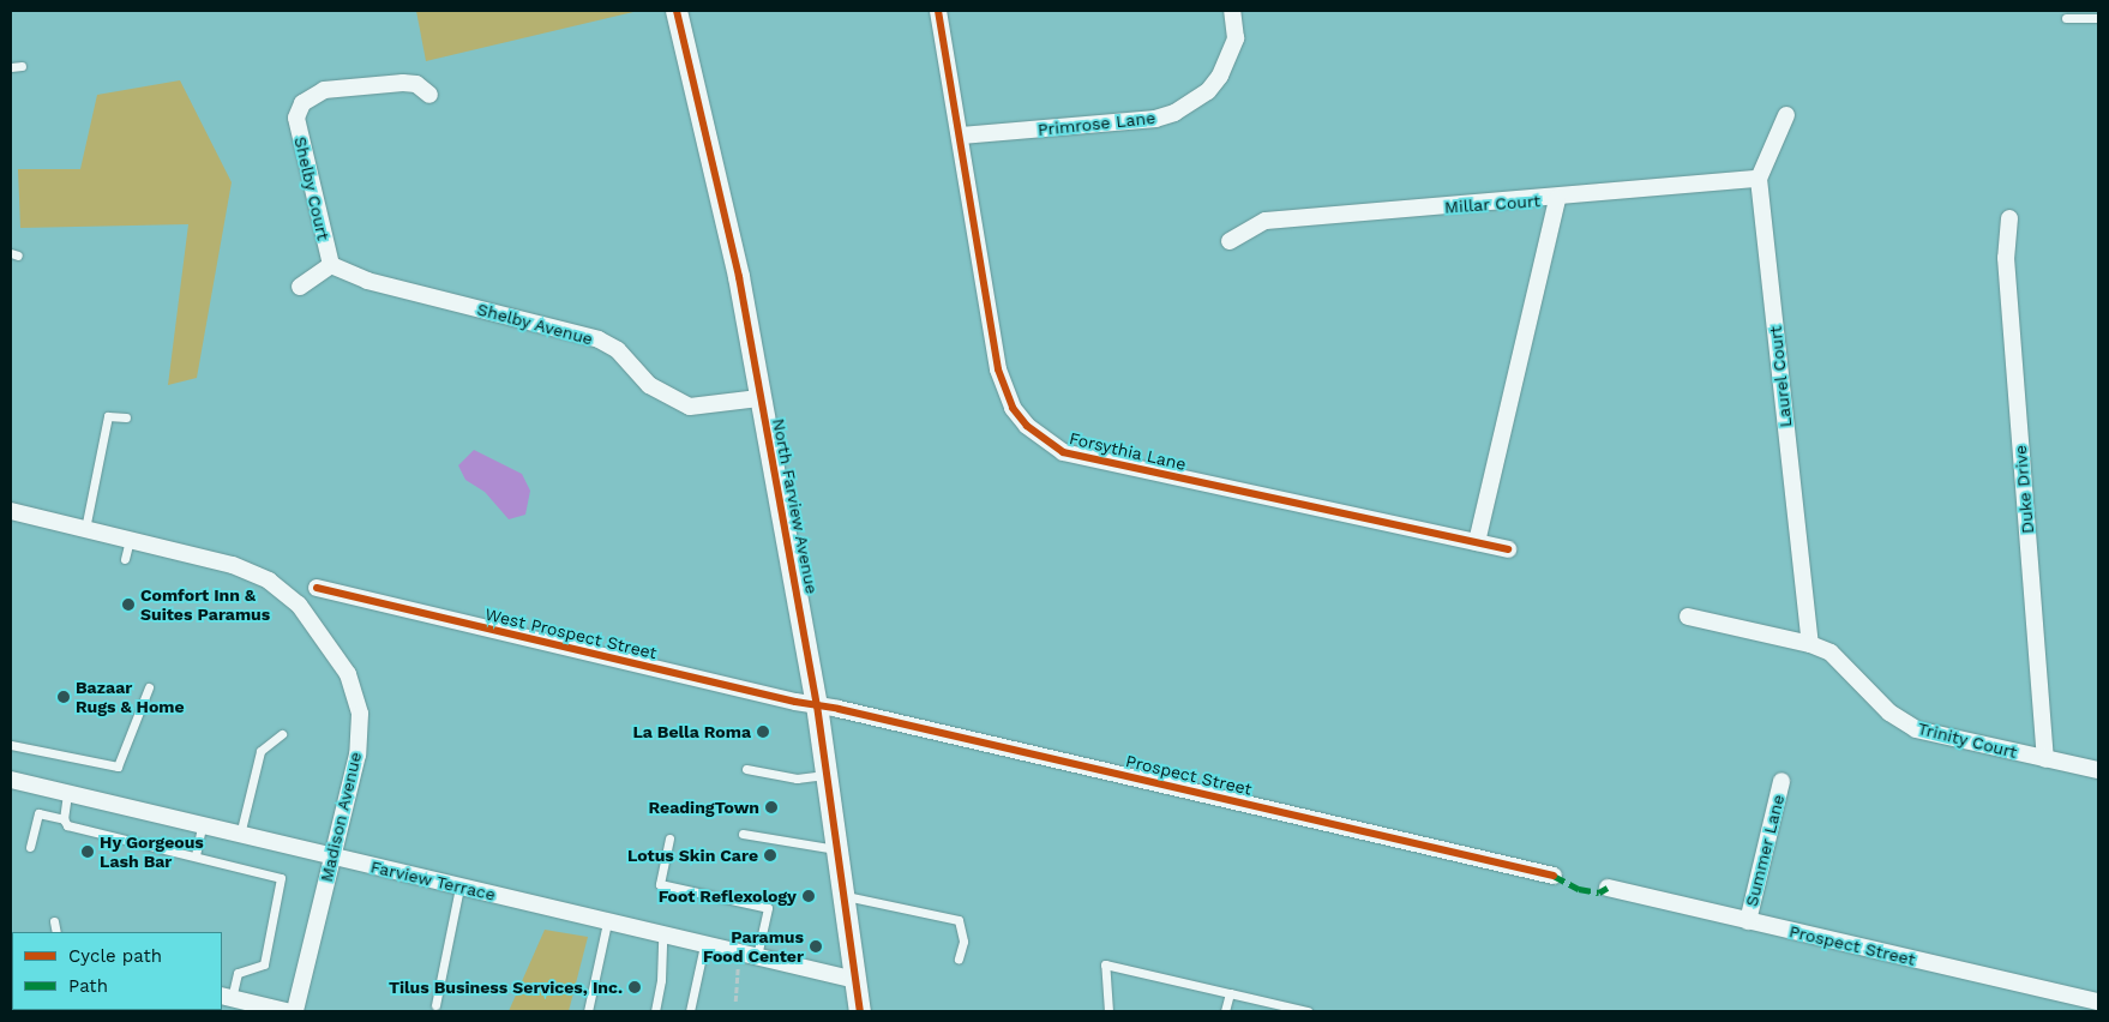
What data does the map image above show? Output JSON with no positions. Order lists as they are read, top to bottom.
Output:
{
  "streets": {
    "street": [
      "Primrose Lane",
      "Shelby Court",
      "Millar Court",
      "Shelby Avenue",
      "Laurel Court",
      "Forsythia Lane",
      "Duke Drive",
      "North Farview Avenue",
      "West Prospect Street",
      "Trinity Court",
      "Prospect Street",
      "Madison Avenue",
      "Summer Lane",
      "Farview Terrace"
    ]
  },
  "crossings": [
    ["Primrose Lane", "Forsythia Lane"],
    ["Shelby Court", "Shelby Avenue"],
    ["Millar Court", "Laurel Court"],
    ["Shelby Avenue", "North Farview Avenue"],
    ["Laurel Court", "Trinity Court"],
    ["Duke Drive", "Trinity Court"],
    ["North Farview Avenue", "West Prospect Street"],
    ["North Farview Avenue", "Prospect Street"],
    ["North Farview Avenue", "Farview Terrace"],
    ["West Prospect Street", "Prospect Street"],
    ["Prospect Street", "Summer Lane"],
    ["Madison Avenue", "Farview Terrace"]
  ],
  "places": [
    "Comfort Inn & Suites Paramus",
    "Bazaar Rugs & Home",
    "La Bella Roma",
    "ReadingTown",
    "Hy Gorgeous Lash Bar",
    "Lotus Skin Care",
    "Foot Reflexology",
    "Paramus Food Center",
    "Tilus Business Services, Inc."
  ],
  "legend": ["Cycle path", "Path"]
}
